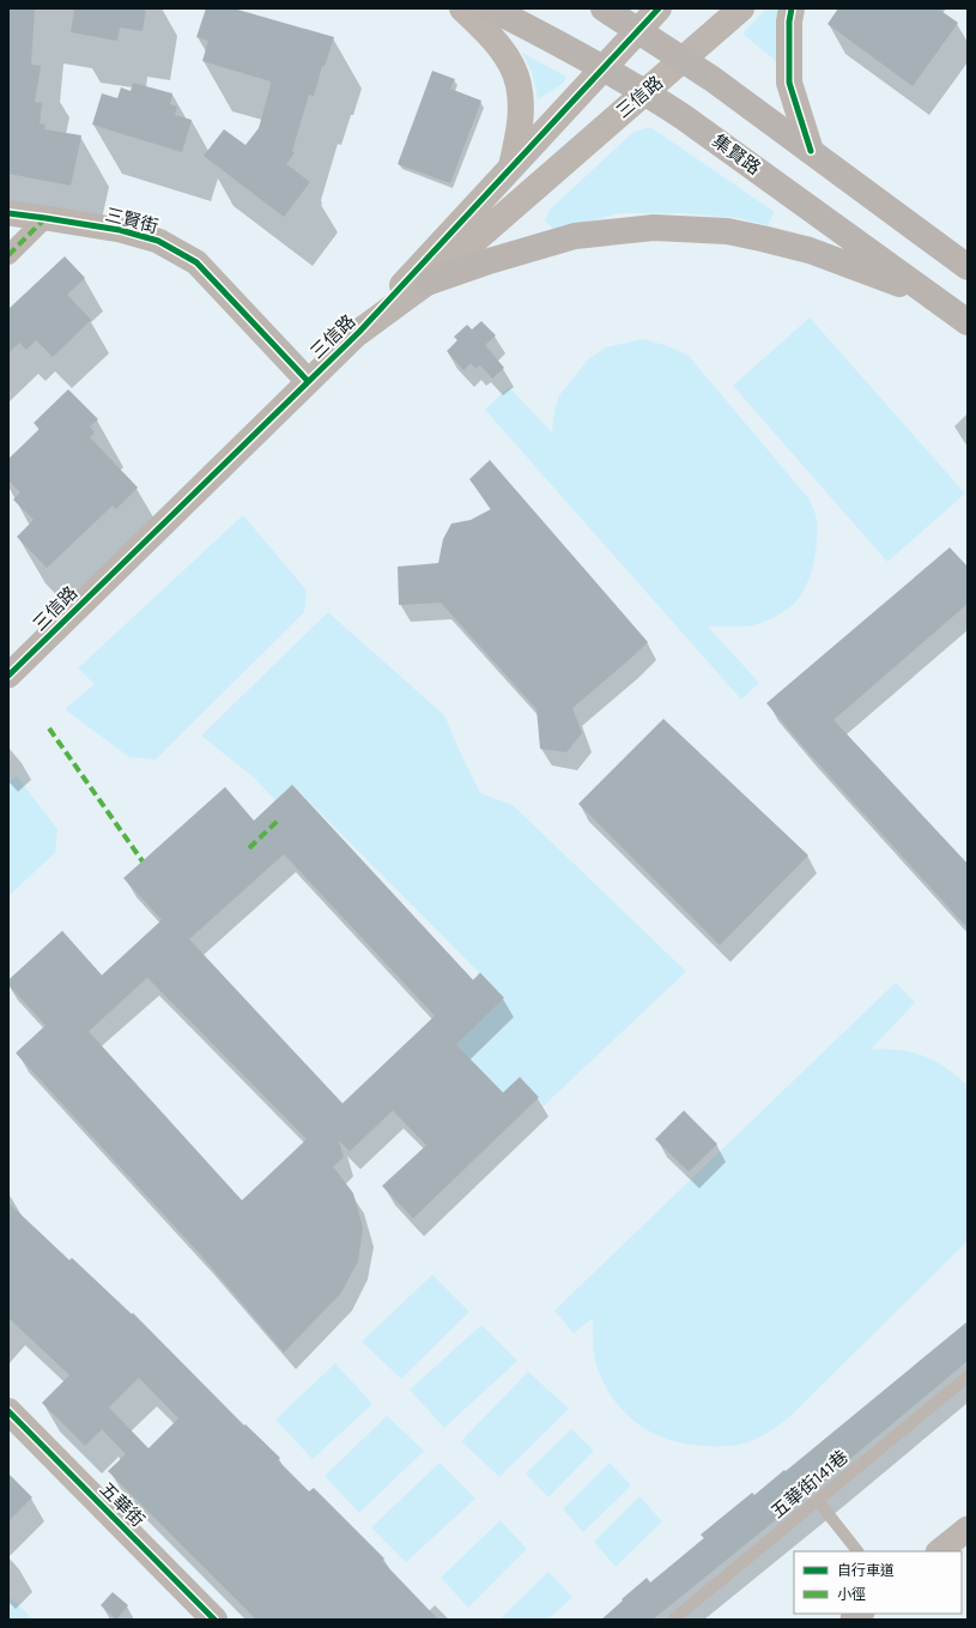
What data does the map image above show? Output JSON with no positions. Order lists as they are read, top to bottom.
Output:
{
  "streets": {
    "main road": ["集賢路"],
    "street": ["三信路", "三賢街", "五華街"],
    "lane": ["五華街141巷"]
  },
  "crossings": [
    ["三信路", "集賢路"],
    ["三信路", "三賢街"]
  ],
  "legend": ["自行車道", "小徑"]
}
